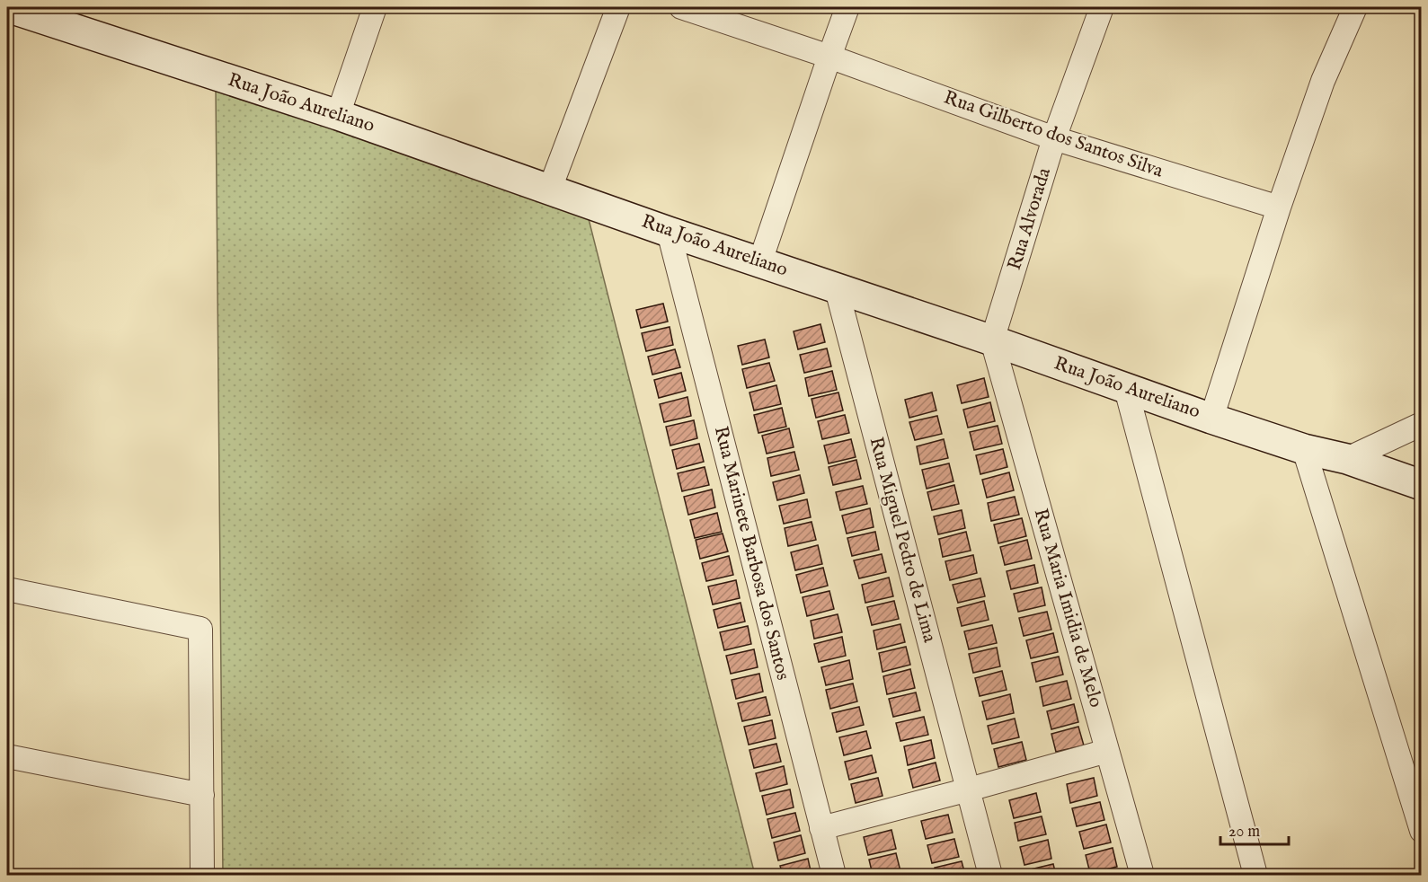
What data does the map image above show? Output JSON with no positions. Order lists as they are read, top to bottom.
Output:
{
  "streets": {
    "street": [
      "Rua João Aureliano",
      "Rua Gilberto dos Santos Silva",
      "Rua Alvorada",
      "Rua Miguel Pedro de Lima",
      "Rua Marinete Barbosa dos Santos",
      "Rua Maria Imidia de Melo"
    ]
  },
  "crossings": [
    ["Rua João Aureliano", "Rua Alvorada"],
    ["Rua João Aureliano", "Rua Miguel Pedro de Lima"],
    ["Rua João Aureliano", "Rua Marinete Barbosa dos Santos"],
    ["Rua João Aureliano", "Rua Maria Imidia de Melo"],
    ["Rua Gilberto dos Santos Silva", "Rua Alvorada"],
    ["Rua Alvorada", "Rua Maria Imidia de Melo"]
  ],
  "scale_bar": "20 m"
}
